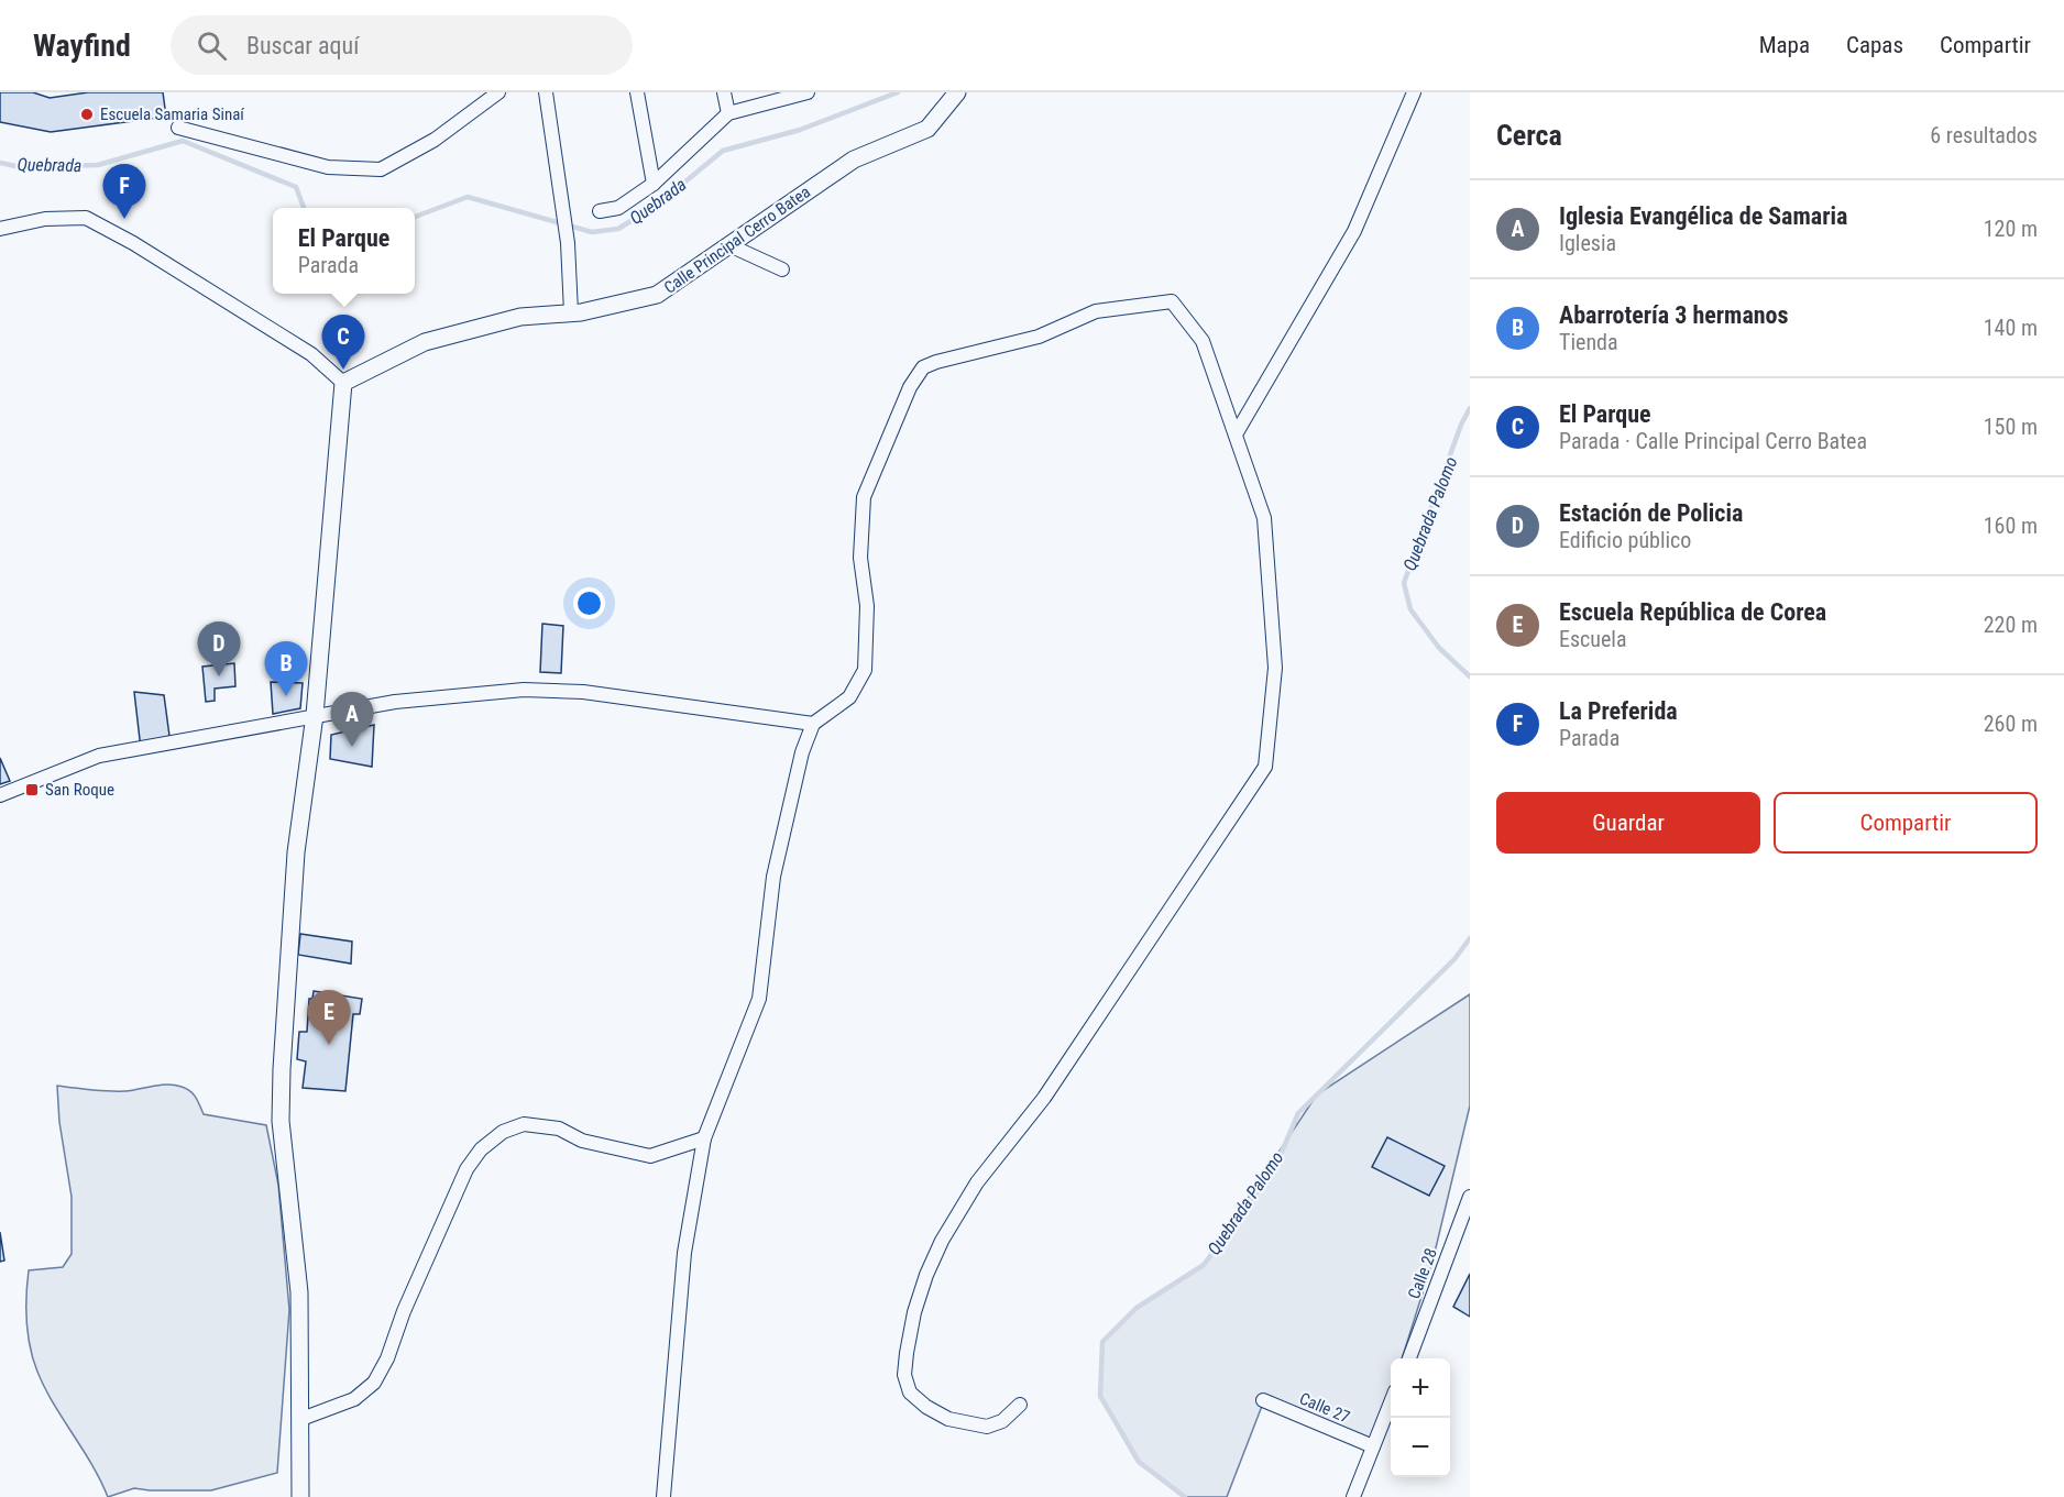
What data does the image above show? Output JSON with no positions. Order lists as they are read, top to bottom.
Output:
{
  "streets": {
    "street": ["Calle Principal Cerro Batea", "Calle 28", "Calle 27"]
  },
  "water": ["Quebrada", "Quebrada Palomo"],
  "places": {
    "other": ["Escuela Samaria Sinaí"],
    "transit": ["San Roque"]
  },
  "page": {
    "header": "Wayfind",
    "search": "Buscar aquí",
    "nav": ["Mapa", "Capas", "Compartir"],
    "heading": ["Cerca", "6 resultados"],
    "pins": [
      "F",
      "C",
      "D",
      "B",
      "A",
      "E"
    ],
    "list": [
      {
        "mark": "A",
        "name": "Iglesia Evangélica de Samaria",
        "note": "Iglesia",
        "value": "120 m"
      },
      {
        "mark": "B",
        "name": "Abarrotería 3 hermanos",
        "note": "Tienda",
        "value": "140 m"
      },
      {
        "mark": "C",
        "name": "El Parque",
        "note": "Parada · Calle Principal Cerro Batea",
        "value": "150 m"
      },
      {
        "mark": "D",
        "name": "Estación de Policia",
        "note": "Edificio público",
        "value": "160 m"
      },
      {
        "mark": "E",
        "name": "Escuela República de Corea",
        "note": "Escuela",
        "value": "220 m"
      },
      {
        "mark": "F",
        "name": "La Preferida",
        "note": "Parada",
        "value": "260 m"
      }
    ],
    "popup": ["El Parque", "Parada"],
    "buttons": ["Guardar", "Compartir"],
    "map_buttons": ["+", "−"]
  }
}
